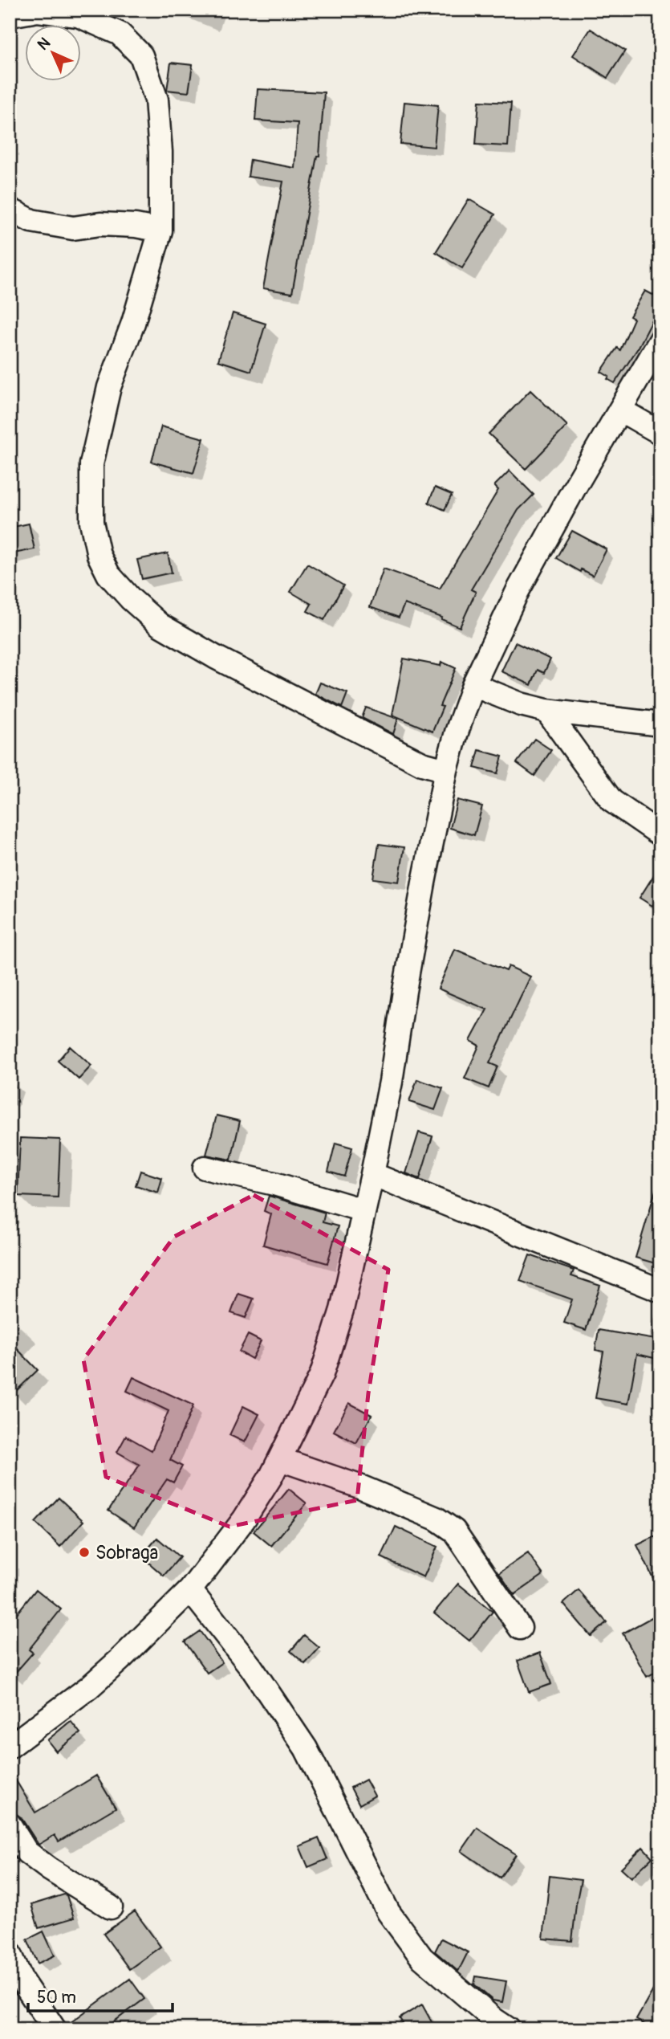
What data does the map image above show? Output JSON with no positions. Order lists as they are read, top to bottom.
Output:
{
  "places": ["Sobraga"],
  "scale_bar": "50 m",
  "north": "top left"
}
